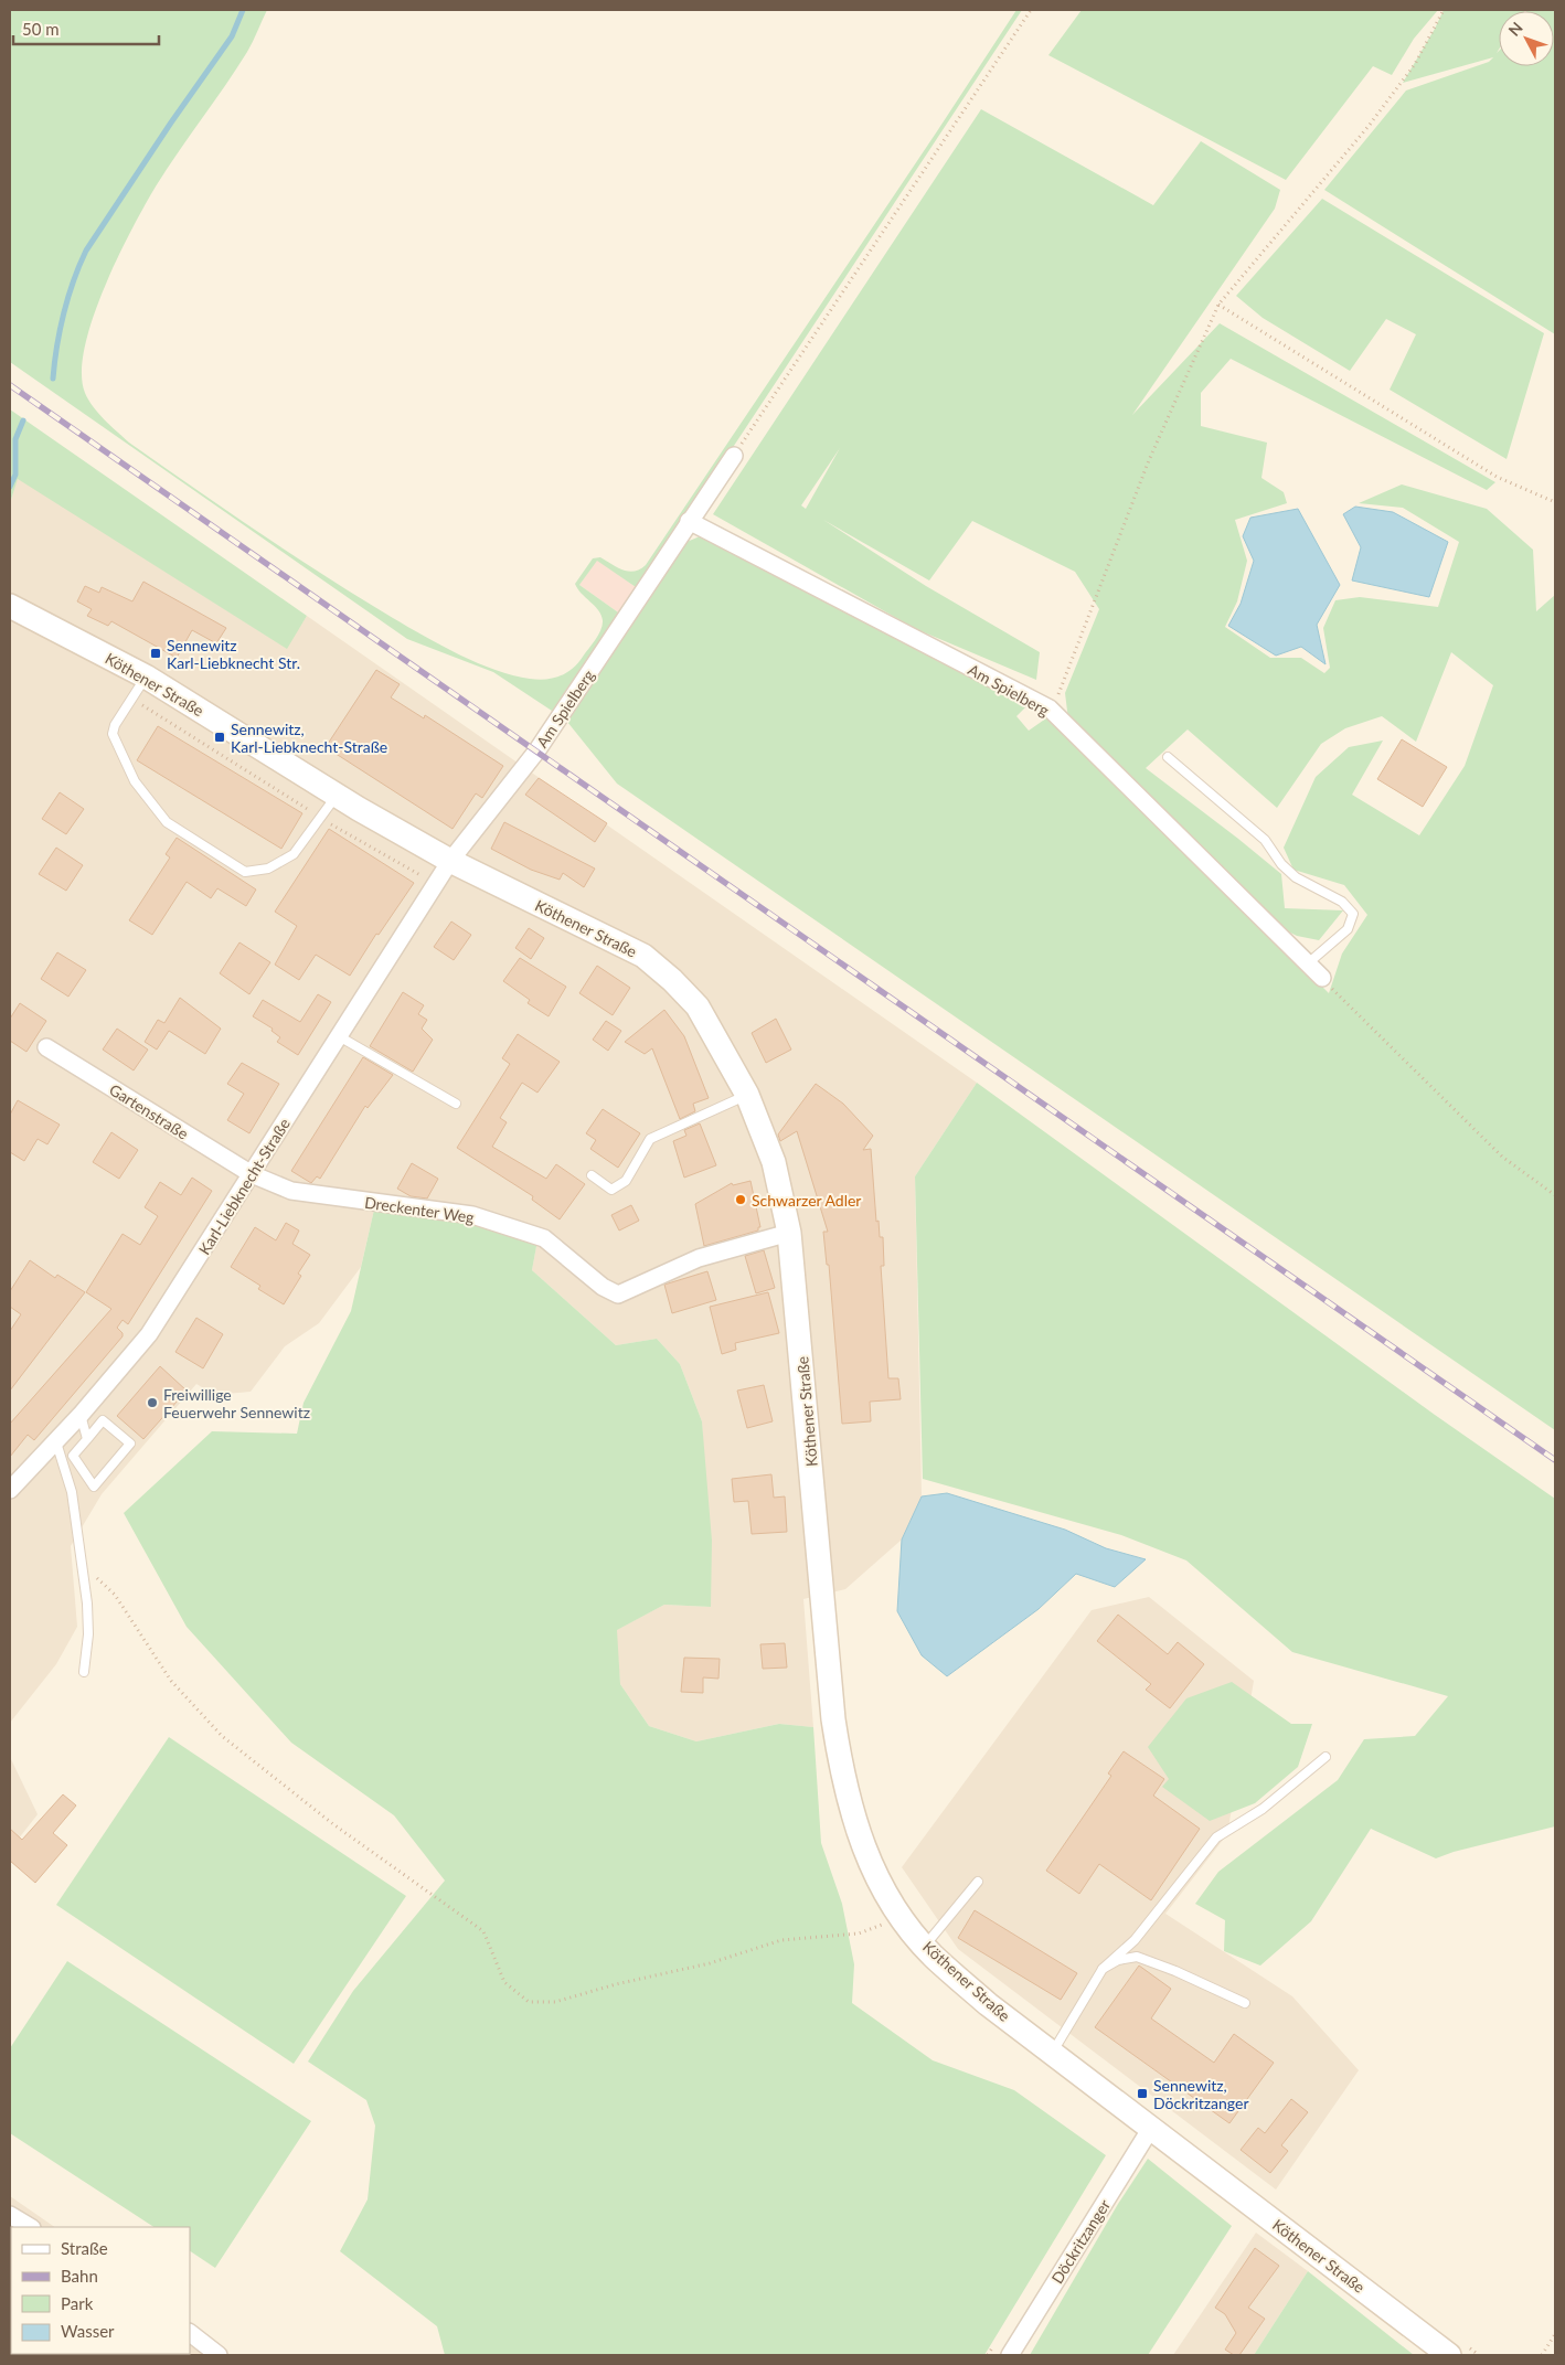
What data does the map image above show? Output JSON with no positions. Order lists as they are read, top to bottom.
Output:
{
  "streets": {
    "main road": ["Köthener Straße"],
    "street": [
      "Am Spielberg",
      "Gartenstraße",
      "Karl-Liebknecht-Straße",
      "Dreckenter Weg",
      "Döckritzanger"
    ]
  },
  "crossings": [
    ["Köthener Straße", "Am Spielberg"],
    ["Köthener Straße", "Karl-Liebknecht-Straße"],
    ["Köthener Straße", "Dreckenter Weg"],
    ["Köthener Straße", "Döckritzanger"],
    ["Am Spielberg", "Karl-Liebknecht-Straße"],
    ["Gartenstraße", "Karl-Liebknecht-Straße"],
    ["Gartenstraße", "Dreckenter Weg"],
    ["Karl-Liebknecht-Straße", "Dreckenter Weg"]
  ],
  "places": {
    "transit": ["Sennewitz Karl-Liebknecht Str.", "Sennewitz, Karl-Liebknecht-Straße", "Sennewitz, Döckritzanger"],
    "other": ["Schwarzer Adler", "Freiwillige Feuerwehr Sennewitz"]
  },
  "legend": [
    "Straße",
    "Bahn",
    "Park",
    "Wasser"
  ],
  "scale_bar": "50 m",
  "north": "top left"
}
